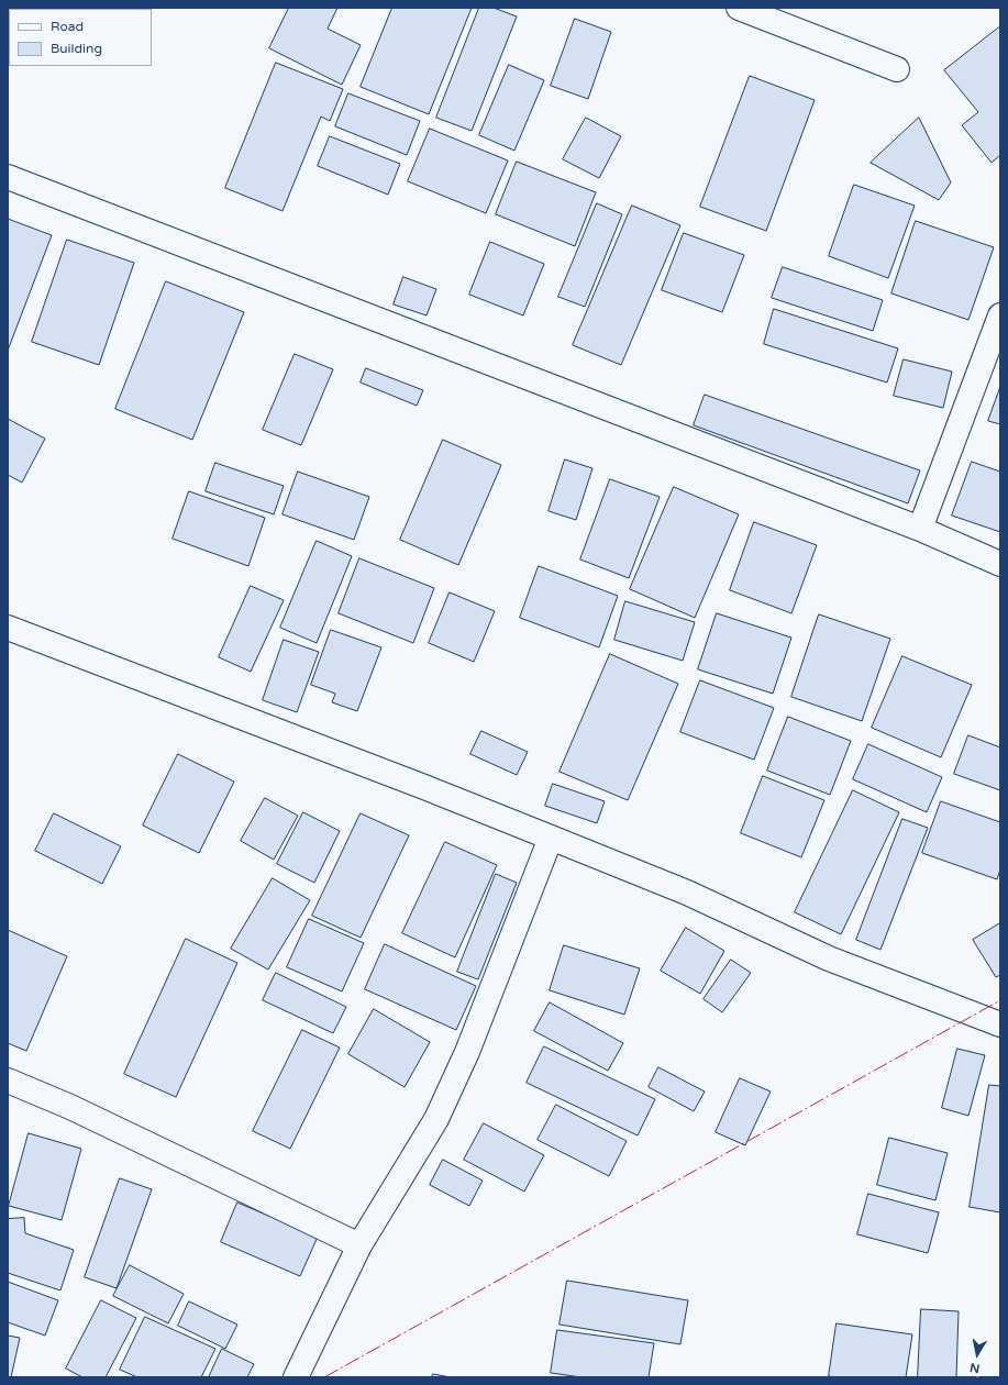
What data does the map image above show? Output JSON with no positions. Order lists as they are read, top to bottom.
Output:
{
  "legend": ["Road", "Building"],
  "north": "bottom"
}
